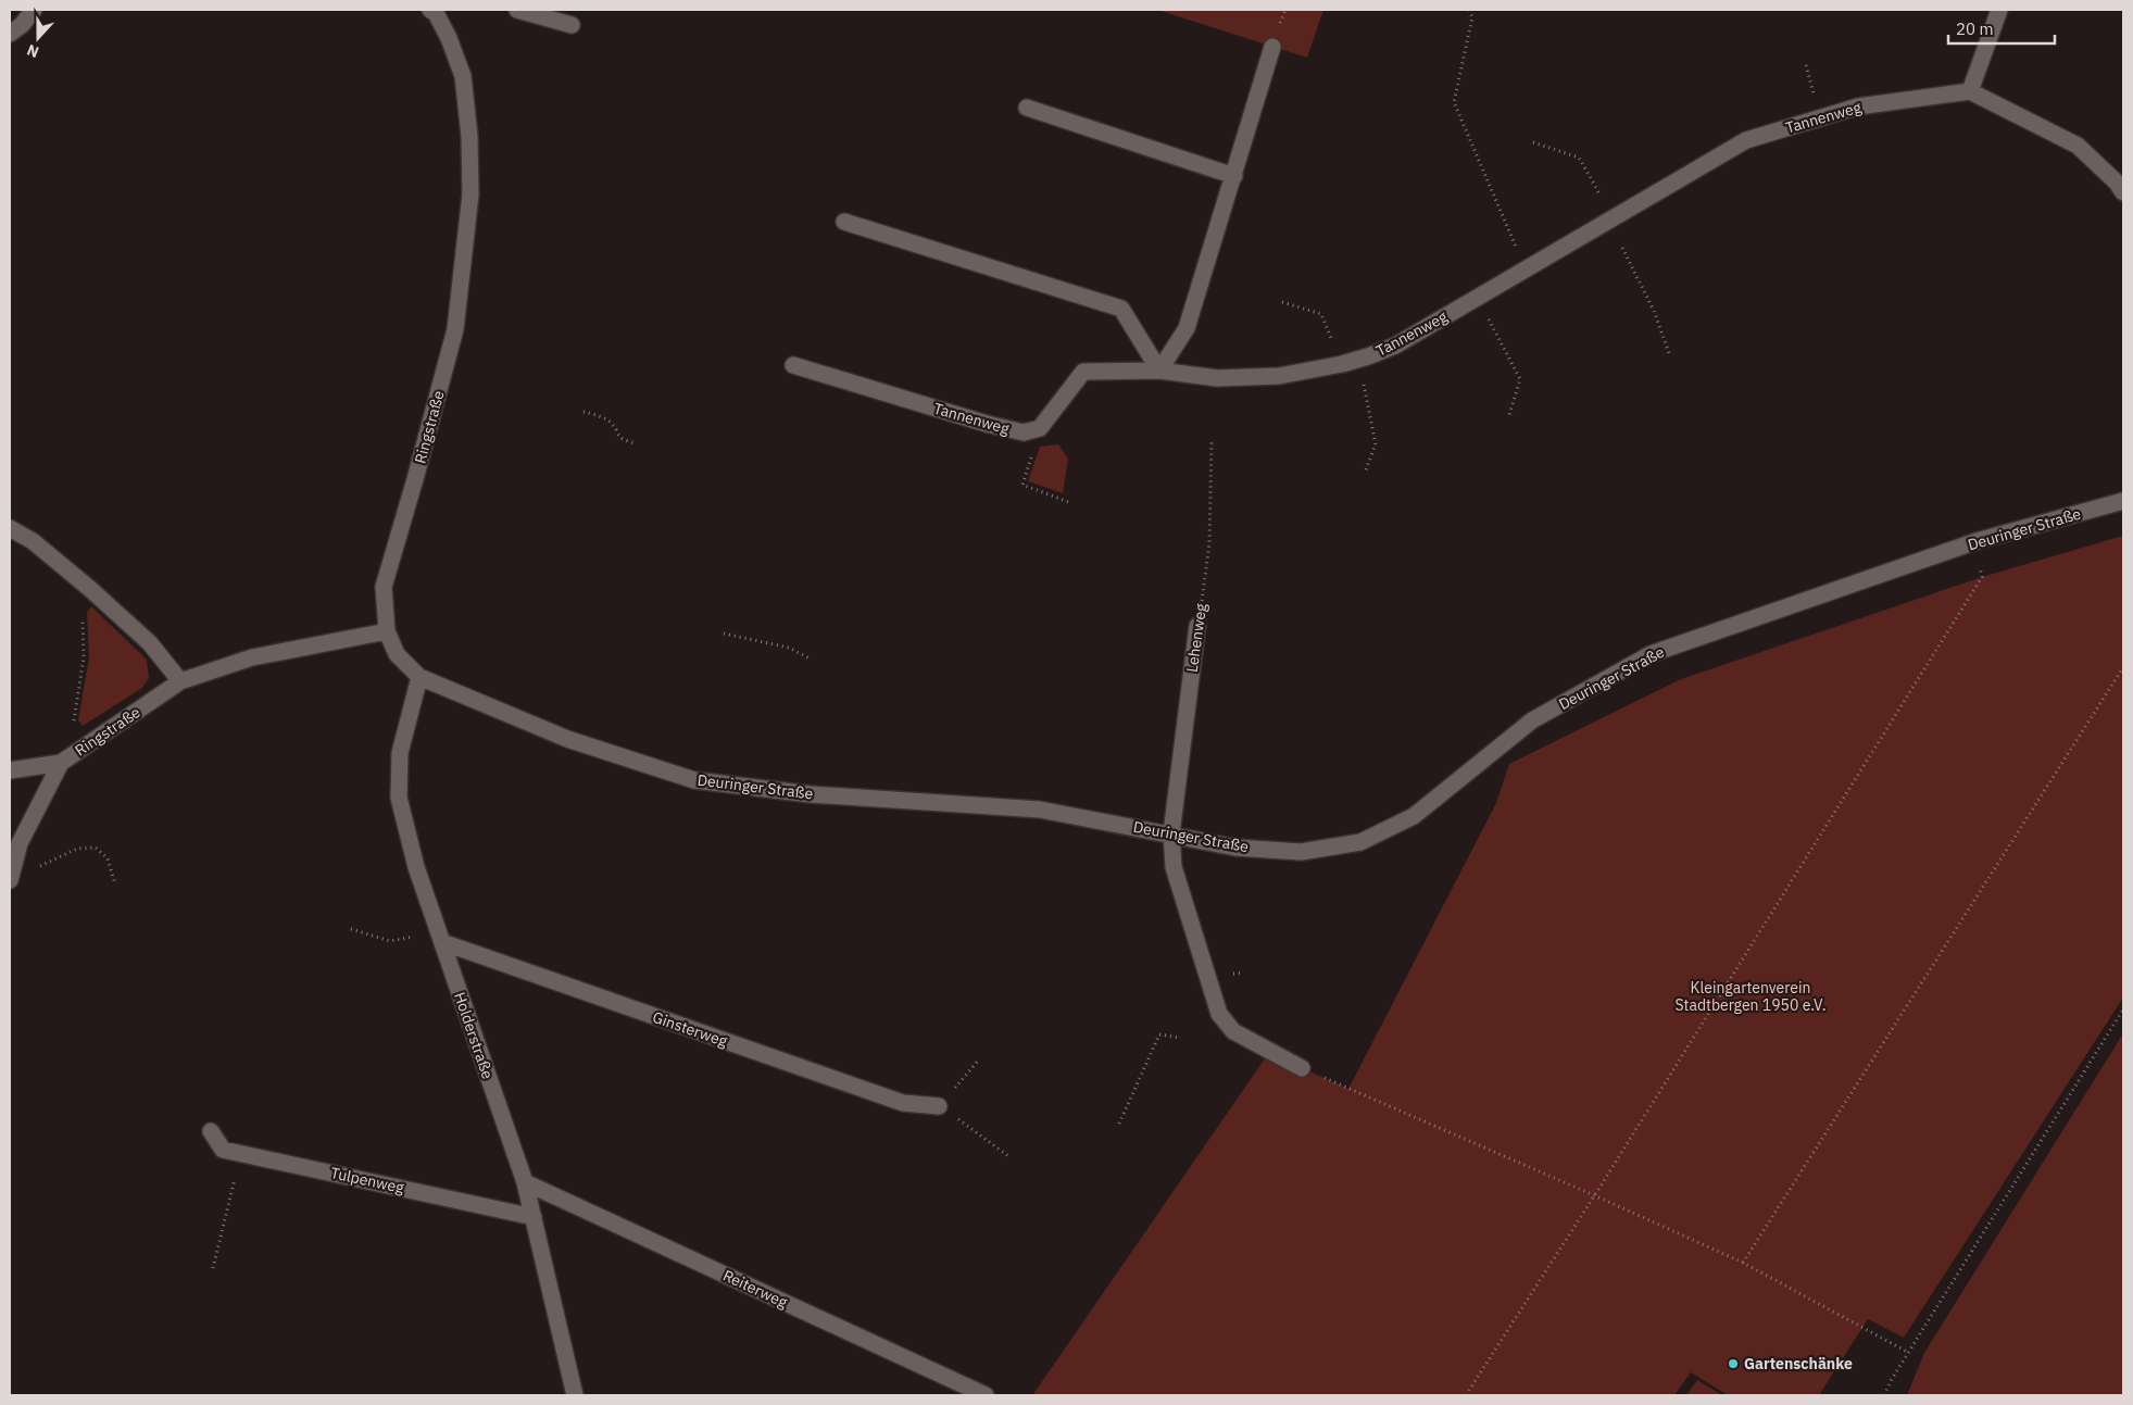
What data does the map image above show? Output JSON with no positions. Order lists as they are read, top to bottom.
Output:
{
  "streets": {
    "street": [
      "Tannenweg",
      "Ringstraße",
      "Deuringer Straße",
      "Lehenweg",
      "Ginsterweg",
      "Holderstraße",
      "Tulpenweg",
      "Reiterweg"
    ]
  },
  "crossings": [
    ["Ringstraße", "Deuringer Straße"],
    ["Deuringer Straße", "Lehenweg"],
    ["Deuringer Straße", "Holderstraße"],
    ["Ginsterweg", "Holderstraße"],
    ["Holderstraße", "Tulpenweg"],
    ["Holderstraße", "Reiterweg"]
  ],
  "parks": ["Kleingartenverein Stadtbergen 1950 e.V."],
  "places": ["Gartenschänke"],
  "scale_bar": "20 m",
  "north": "bottom"
}
